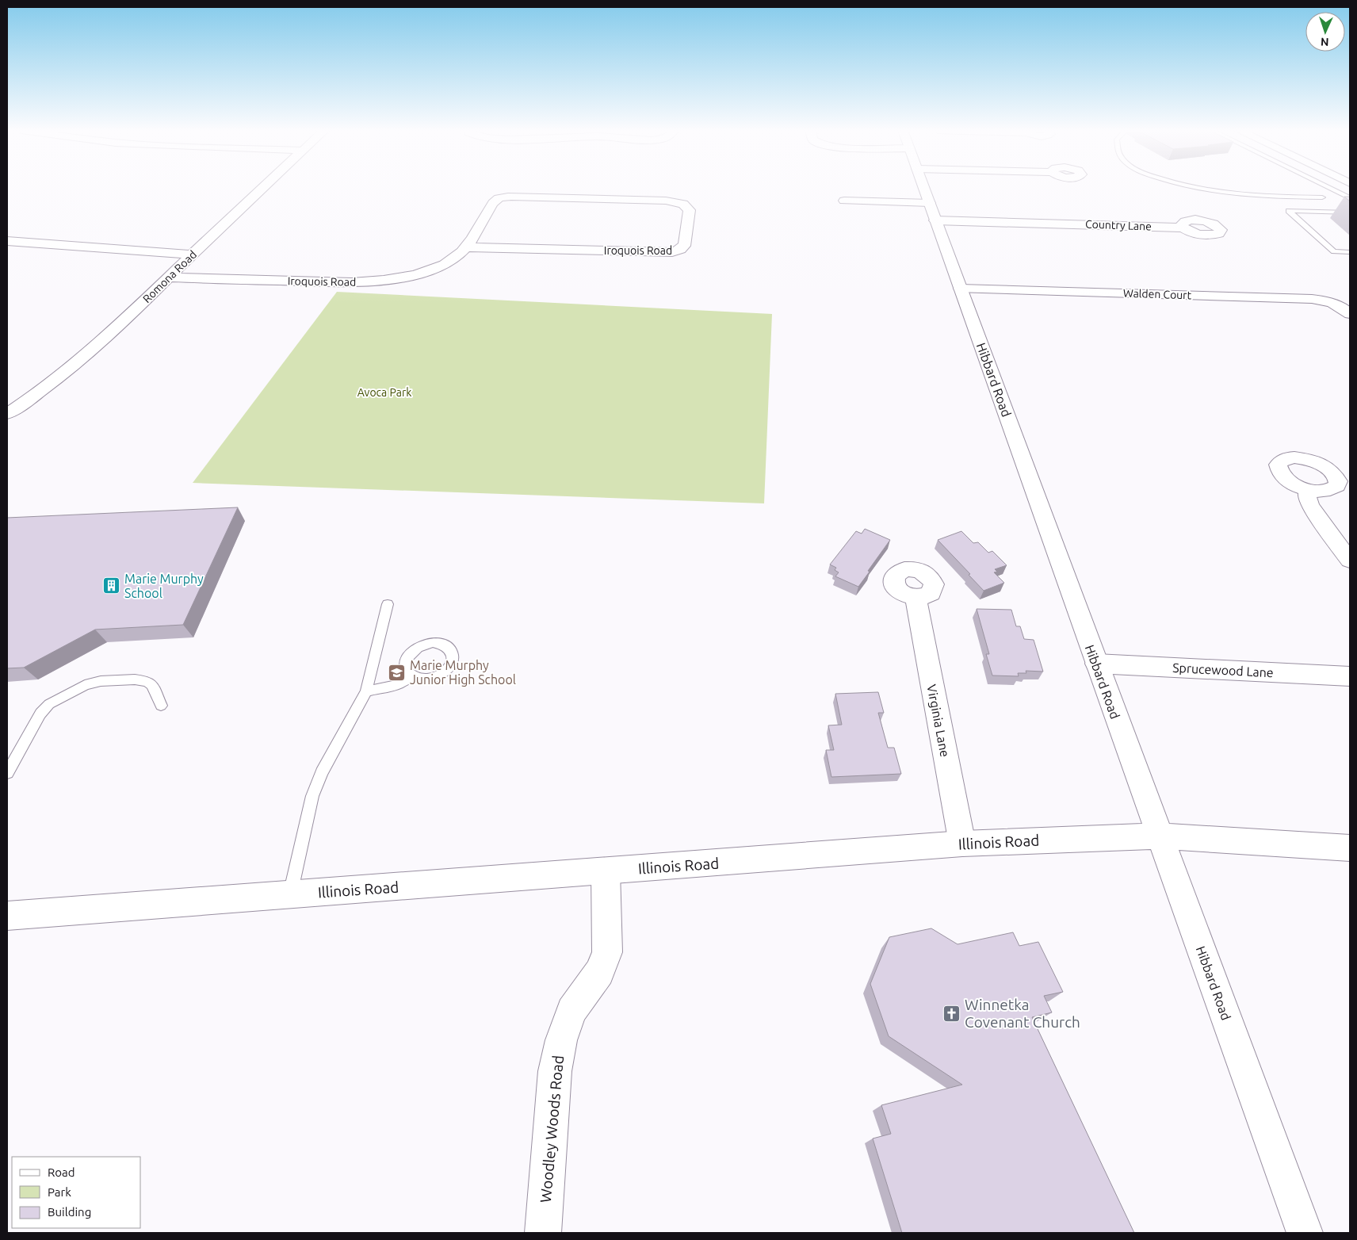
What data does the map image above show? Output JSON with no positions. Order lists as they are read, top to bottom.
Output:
{
  "streets": {
    "street": [
      "Country Lane",
      "Iroquois Road",
      "Romona Road",
      "Walden Court",
      "Hibbard Road",
      "Sprucewood Lane",
      "Virginia Lane",
      "Illinois Road",
      "Woodley Woods Road"
    ]
  },
  "crossings": [
    ["Country Lane", "Hibbard Road"],
    ["Iroquois Road", "Romona Road"],
    ["Walden Court", "Hibbard Road"],
    ["Hibbard Road", "Sprucewood Lane"],
    ["Hibbard Road", "Illinois Road"],
    ["Virginia Lane", "Illinois Road"],
    ["Illinois Road", "Woodley Woods Road"]
  ],
  "parks": ["Avoca Park"],
  "places": {
    "building": ["Marie Murphy School"],
    "school or university": ["Marie Murphy Junior High School"],
    "church": ["Winnetka Covenant Church"]
  },
  "legend": ["Road", "Park", "Building"],
  "north": "bottom"
}
